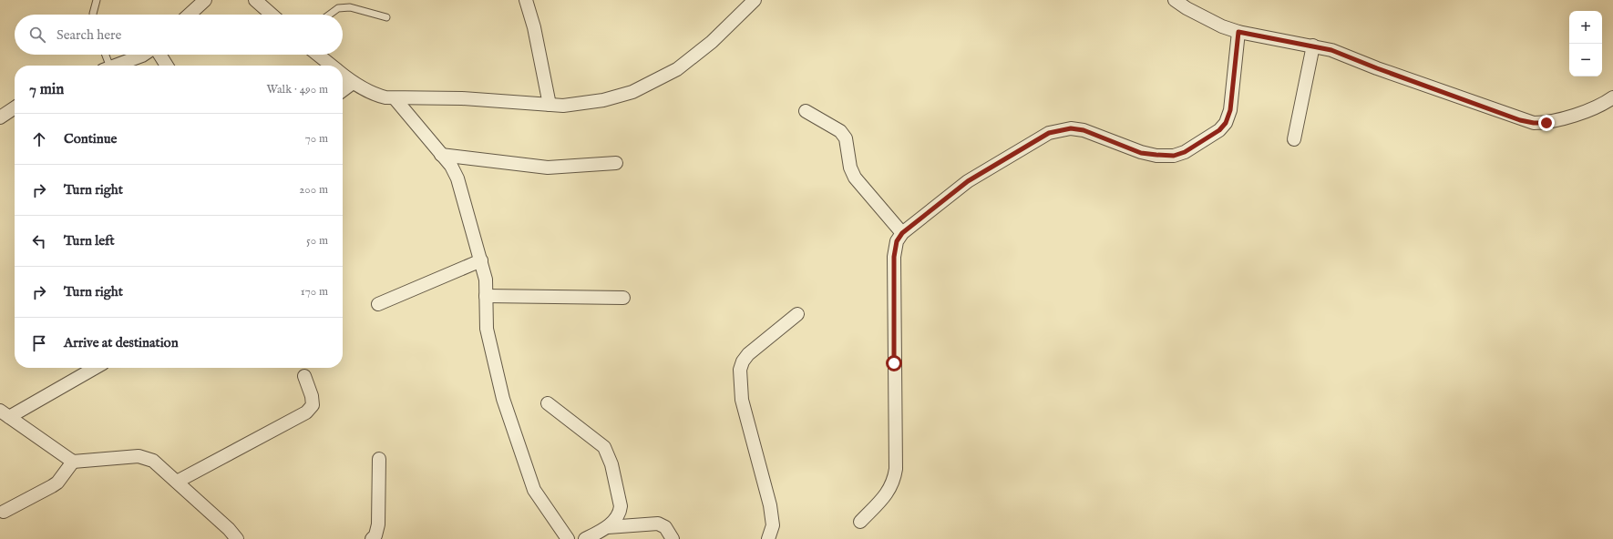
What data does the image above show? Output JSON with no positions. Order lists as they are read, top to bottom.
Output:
{
  "page": {
    "map_buttons": ["+", "−"],
    "search": "Search here",
    "heading": ["7 min", "Walk · 490 m"],
    "list": [
      ["Continue", "70 m"],
      ["Turn right", "200 m"],
      ["Turn left", "50 m"],
      ["Turn right", "170 m"],
      "Arrive at destination"
    ]
  }
}
